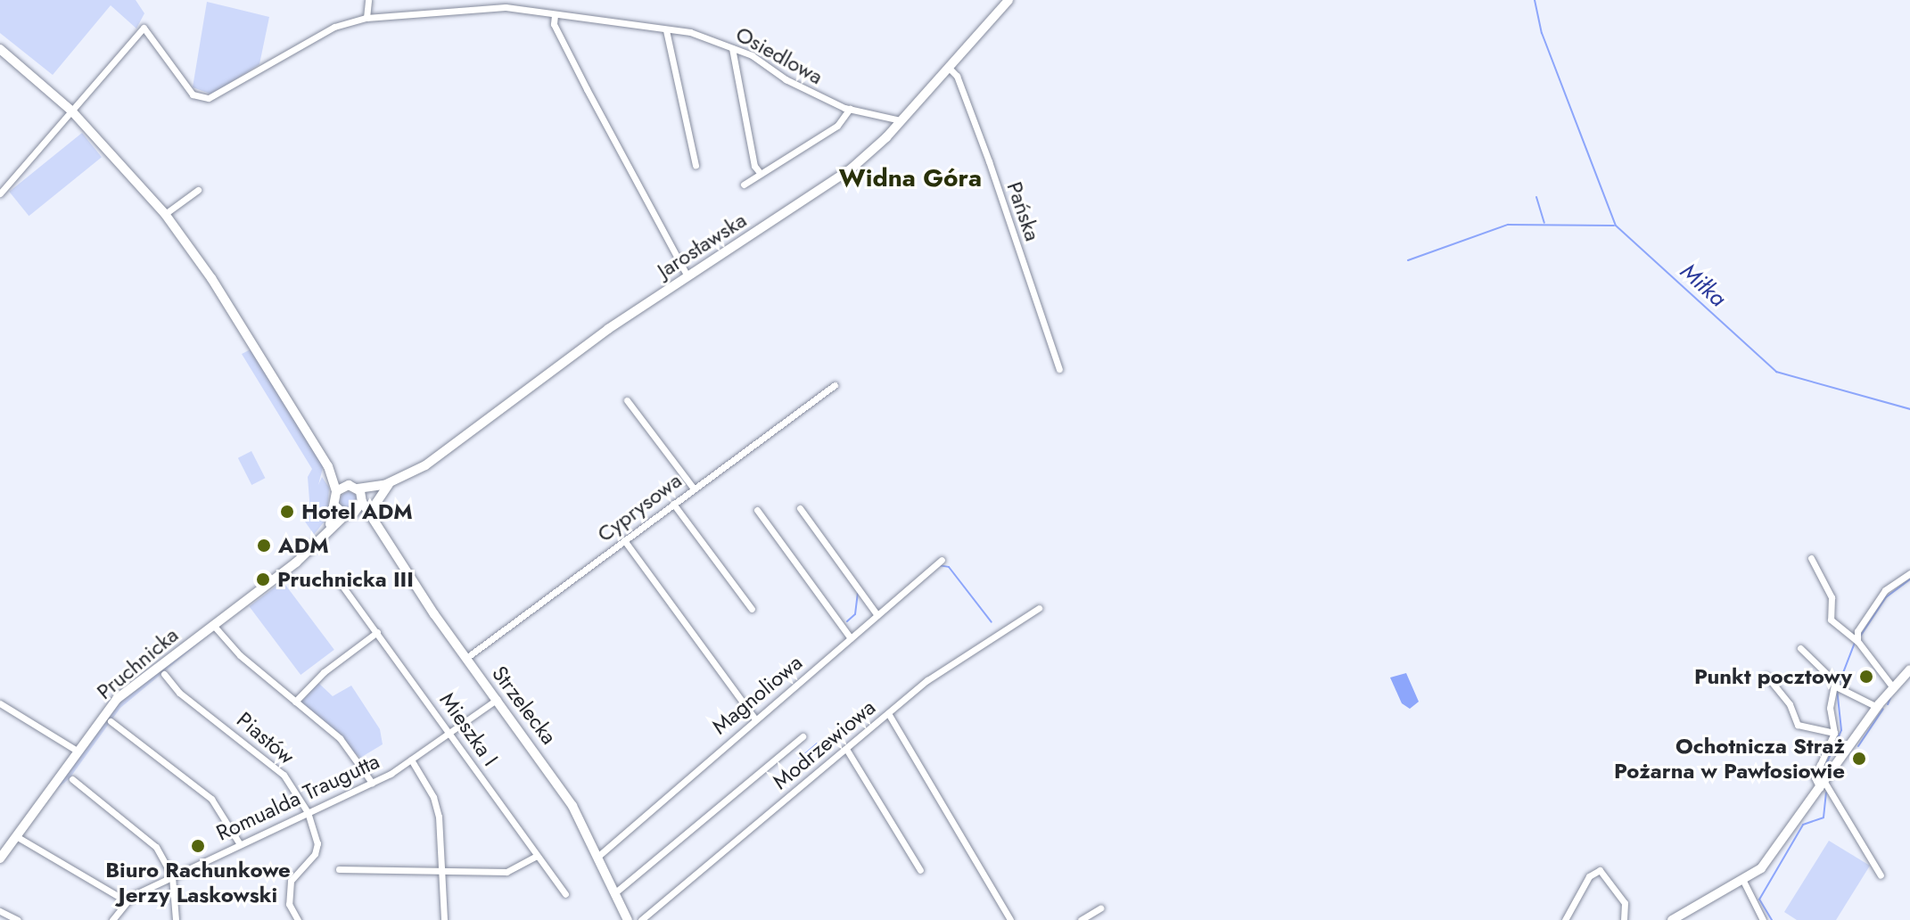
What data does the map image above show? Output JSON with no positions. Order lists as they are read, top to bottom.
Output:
{
  "streets": {
    "main road": ["Jarosławska", "Pruchnicka", "Strzelecka"],
    "street": [
      "Osiedlowa",
      "Pańska",
      "Cyprysowa",
      "Magnoliowa",
      "Mieszka I",
      "Piastów",
      "Modrzewiowa",
      "Romualda Traugutta"
    ]
  },
  "crossings": [
    ["Osiedlowa", "Jarosławska"],
    ["Pańska", "Jarosławska"],
    ["Jarosławska", "Pruchnicka"],
    ["Jarosławska", "Strzelecka"],
    ["Cyprysowa", "Strzelecka"],
    ["Pruchnicka", "Strzelecka"],
    ["Magnoliowa", "Strzelecka"],
    ["Strzelecka", "Romualda Traugutta"],
    ["Mieszka I", "Romualda Traugutta"],
    ["Piastów", "Romualda Traugutta"]
  ],
  "districts": ["Widna Góra"],
  "water": ["Miłka"],
  "places": [
    "Hotel ADM",
    "ADM",
    "Pruchnicka III",
    "Punkt pocztowy",
    "Ochotnicza Straż Pożarna w Pawłosiowie",
    "Biuro Rachunkowe Jerzy Laskowski"
  ]
}
